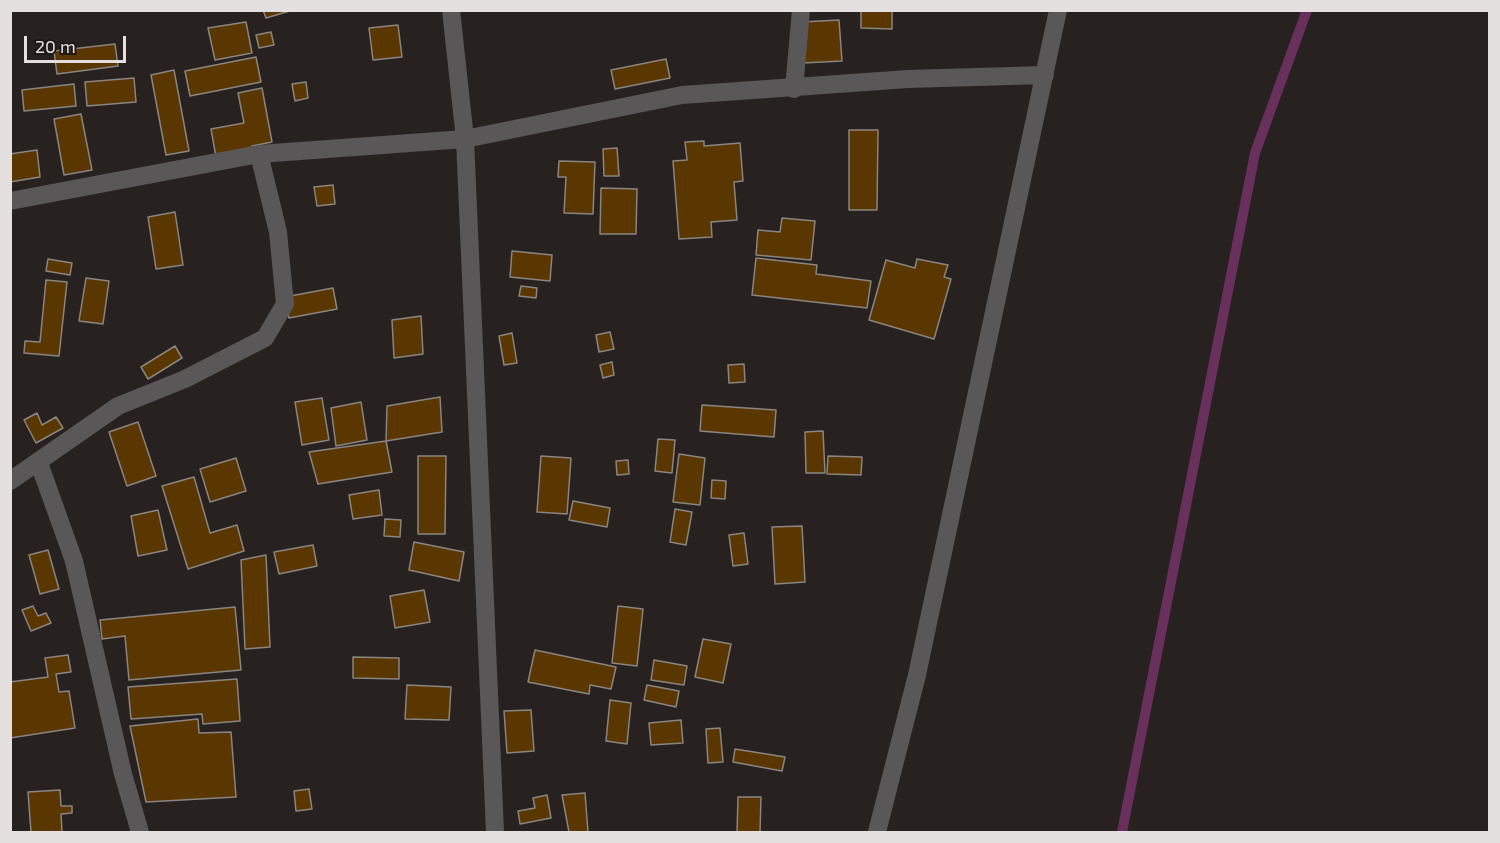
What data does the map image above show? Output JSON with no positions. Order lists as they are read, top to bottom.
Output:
{
  "scale_bar": "20 m"
}
